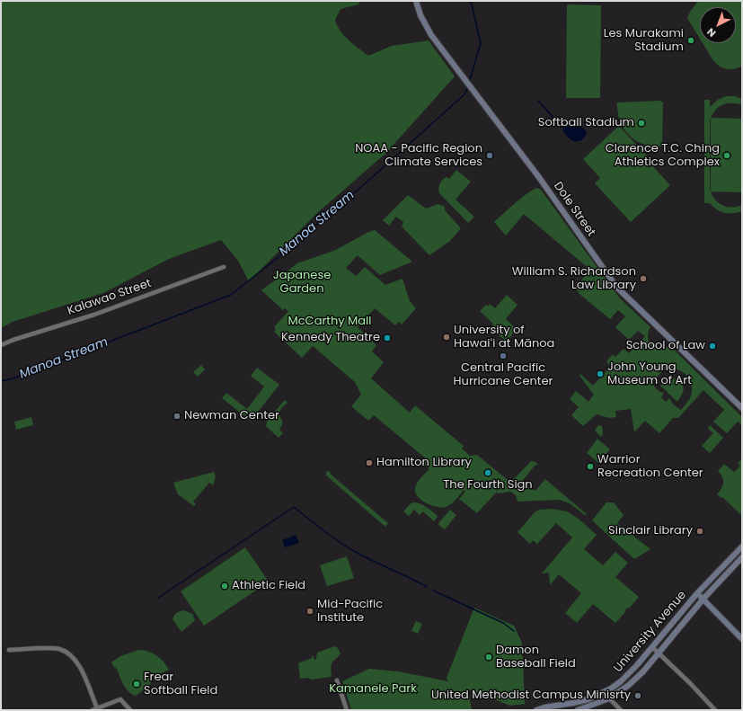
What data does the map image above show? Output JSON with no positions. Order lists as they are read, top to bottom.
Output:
{
  "streets": {
    "street": ["Dole Street", "Kalawao Street", "University Avenue"]
  },
  "water": ["Manoa Stream"],
  "parks": ["Japanese Garden", "McCarthy Mall", "Kamanele Park"],
  "places": [
    "Les Murakami Stadium",
    "Softball Stadium",
    "NOAA - Pacific Region Climate Services",
    "Clarence T.C. Ching Athletics Complex",
    "William S. Richardson Law Library",
    "University of Hawaiʻi at Mānoa",
    "Kennedy Theatre",
    "School of Law",
    "Central Pacific Hurricane Center",
    "John Young Museum of Art",
    "Newman Center",
    "Hamilton Library",
    "Warrior Recreation Center",
    "The Fourth Sign",
    "Sinclair Library",
    "Athletic Field",
    "Mid-Pacific Institute",
    "Damon Baseball Field",
    "Frear Softball Field",
    "United Methodist Campus Minisrty"
  ],
  "north": "bottom left"
}
